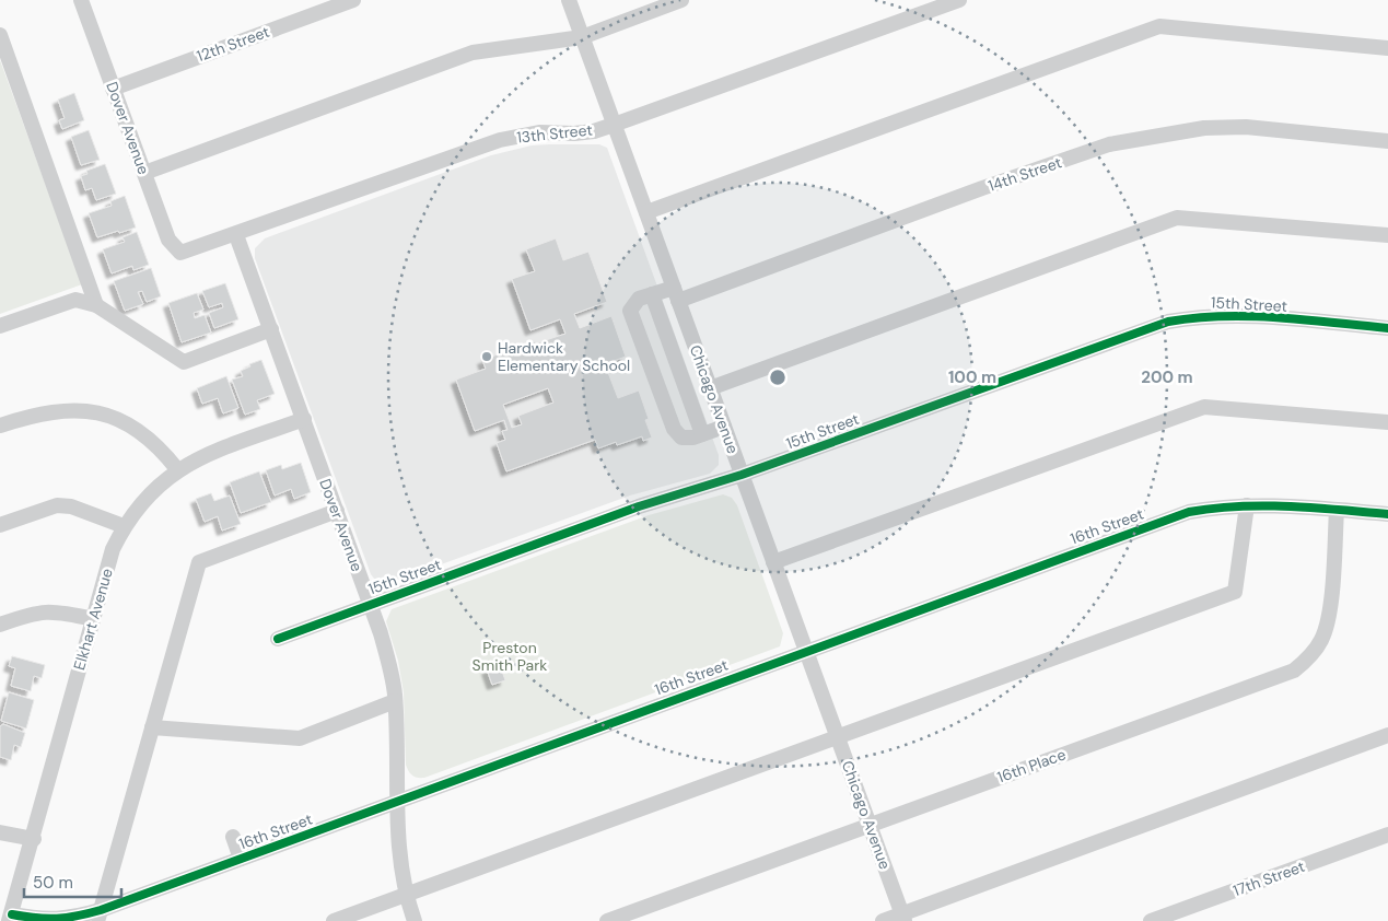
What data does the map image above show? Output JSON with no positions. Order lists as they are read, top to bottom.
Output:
{
  "streets": {
    "street": [
      "12th Street",
      "Dover Avenue",
      "13th Street",
      "14th Street",
      "15th Street",
      "Chicago Avenue",
      "16th Street",
      "Elkhart Avenue",
      "16th Place",
      "17th Street"
    ]
  },
  "crossings": [
    ["12th Street", "Dover Avenue"],
    ["Dover Avenue", "13th Street"],
    ["Dover Avenue", "15th Street"],
    ["Dover Avenue", "16th Street"],
    ["Dover Avenue", "Elkhart Avenue"],
    ["13th Street", "Chicago Avenue"],
    ["14th Street", "Chicago Avenue"],
    ["15th Street", "Chicago Avenue"],
    ["Chicago Avenue", "16th Street"],
    ["Chicago Avenue", "16th Place"],
    ["16th Street", "Elkhart Avenue"],
    ["16th Street", "16th Place"]
  ],
  "parks": ["Preston Smith Park"],
  "places": ["Hardwick Elementary School"],
  "scale_bar": "50 m",
  "rings": ["100 m", "200 m"]
}
